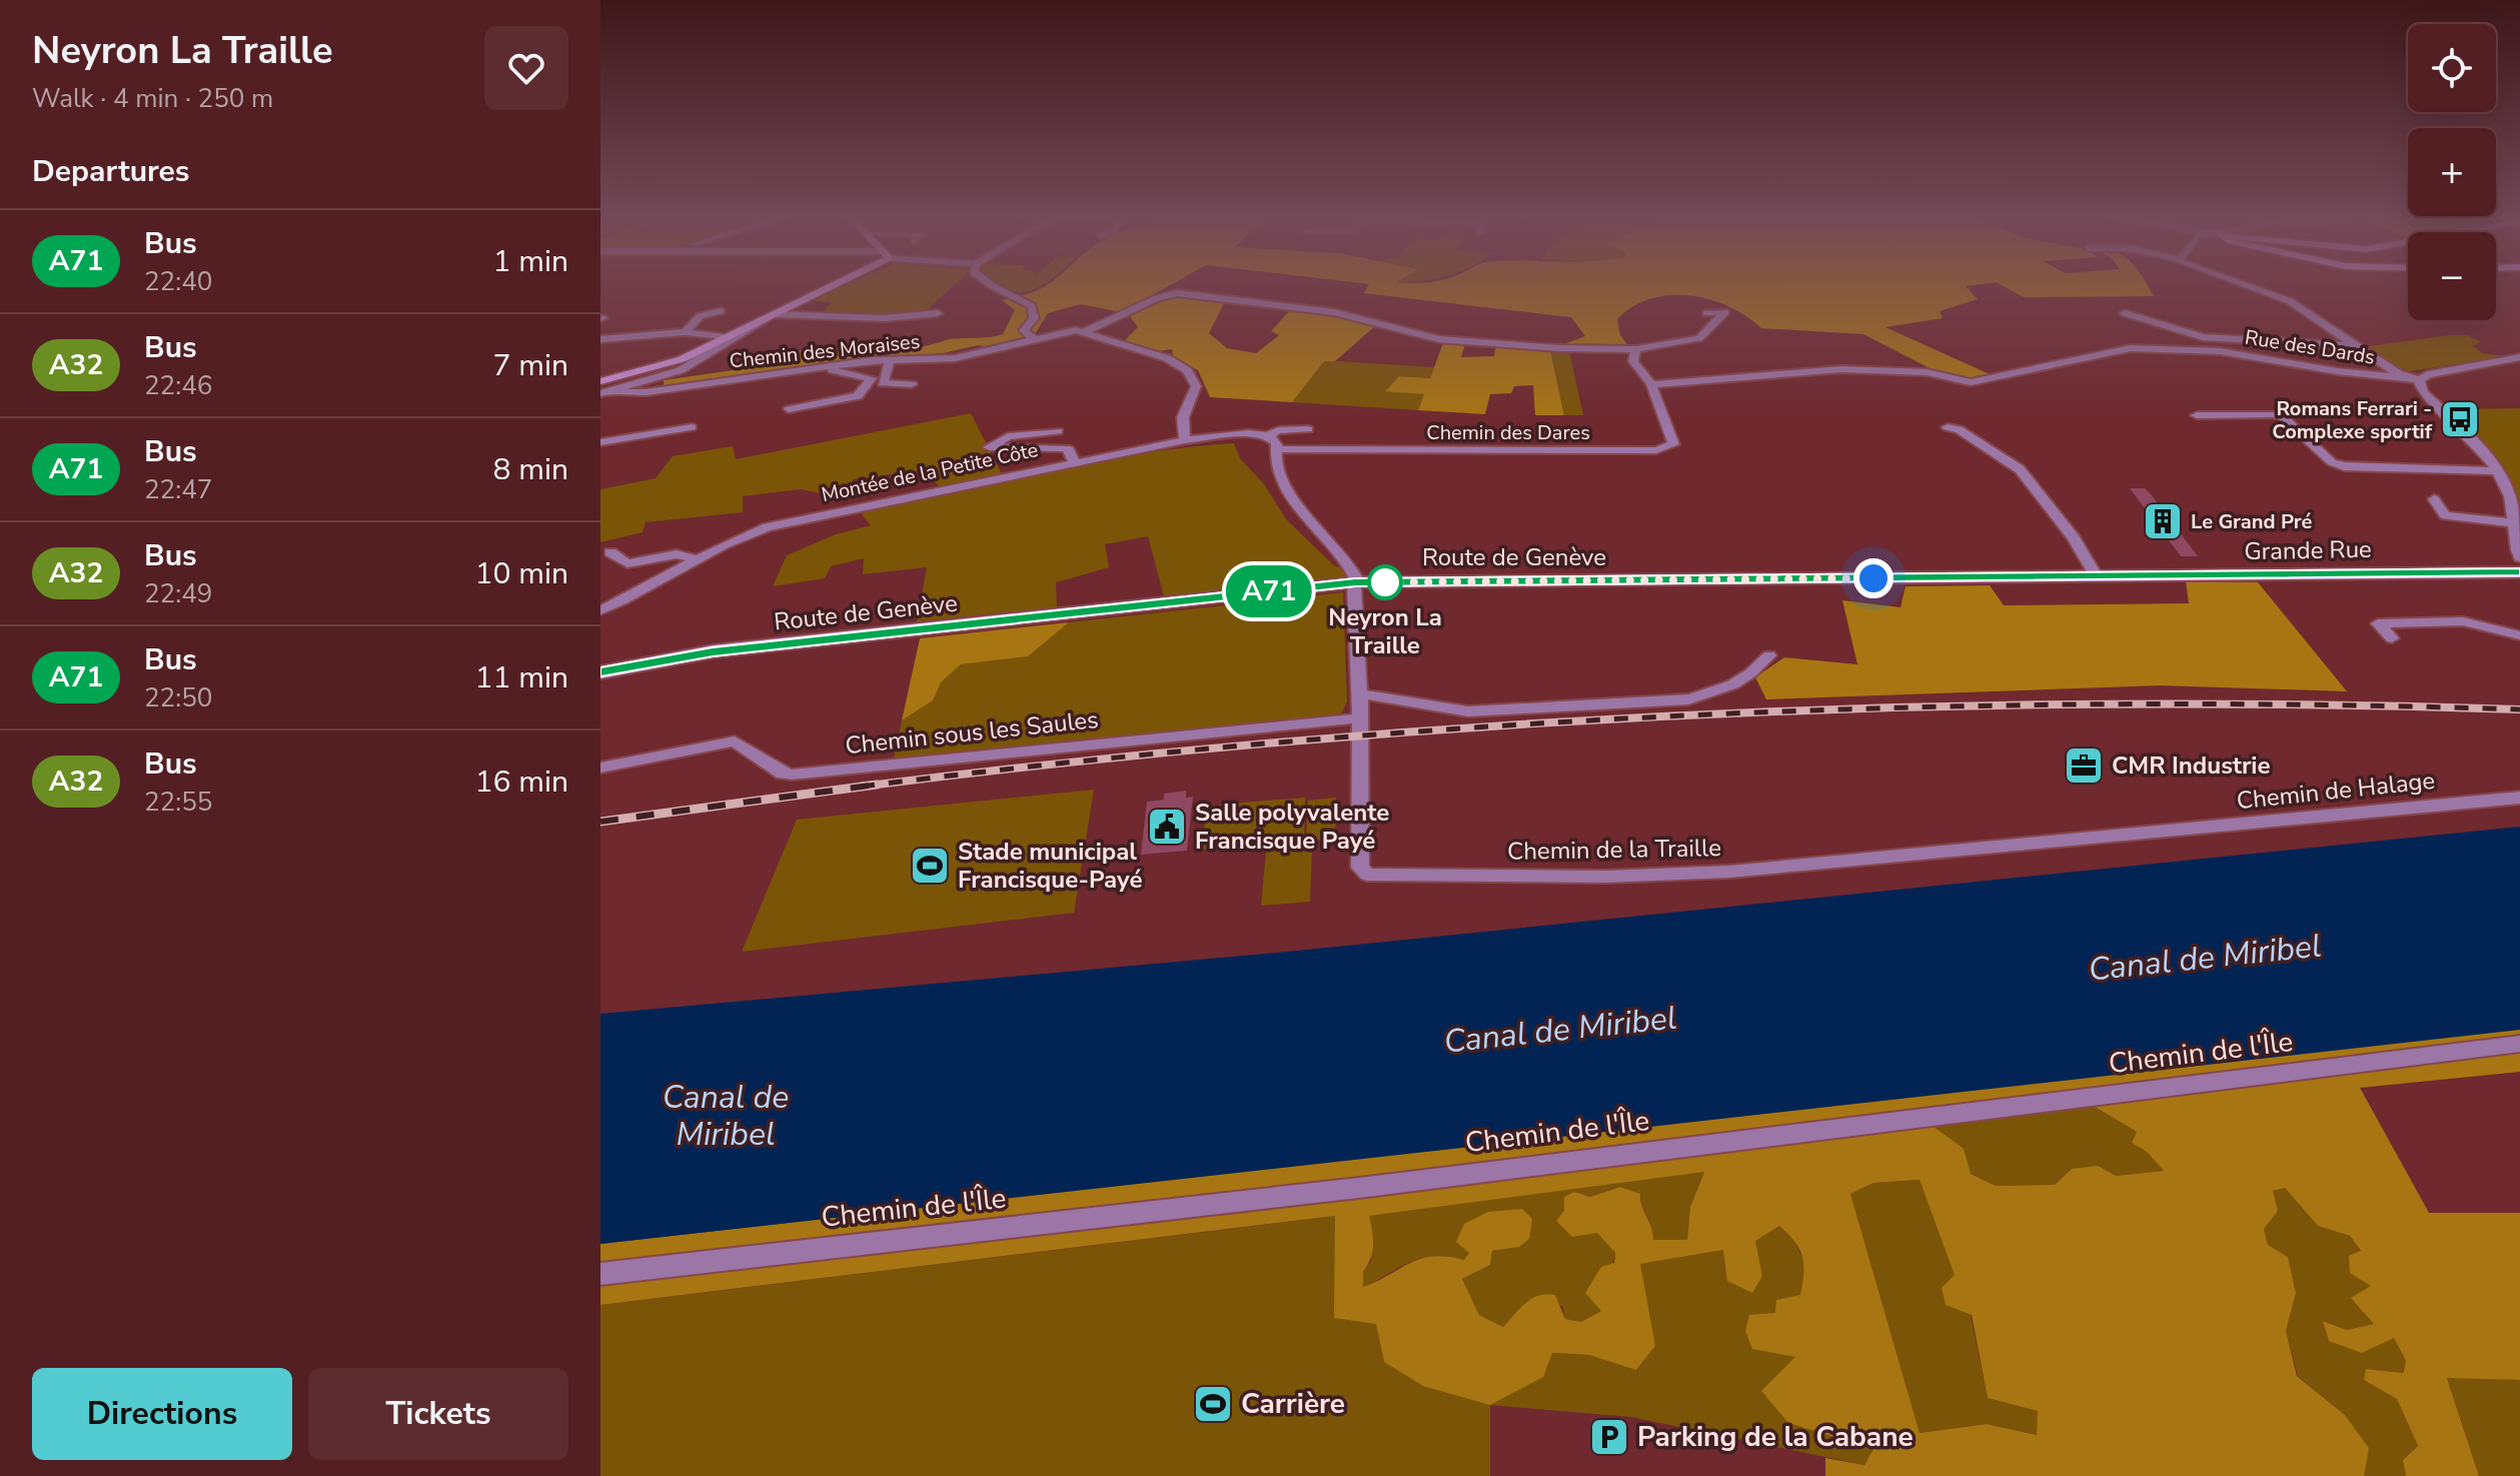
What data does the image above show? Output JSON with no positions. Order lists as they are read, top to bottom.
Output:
{
  "streets": {
    "main road": ["Grande Rue", "Route de Genève"],
    "street": [
      "Rue des Dards",
      "Chemin des Moraises",
      "Chemin des Dares",
      "Montée de la Petite Côte",
      "Chemin sous les Saules",
      "Chemin de Halage",
      "Chemin de la Traille",
      "Chemin de l'Île"
    ]
  },
  "crossings": [
    ["Rue des Dards", "Chemin des Dares"],
    ["Grande Rue", "Route de Genève"],
    ["Route de Genève", "Chemin de la Traille"],
    ["Chemin sous les Saules", "Chemin de la Traille"],
    ["Chemin de Halage", "Chemin de la Traille"]
  ],
  "water": ["Canal de Miribel"],
  "places": {
    "bus stop": ["Romans Ferrari - Complexe sportif"],
    "building": ["Le Grand Pré"],
    "other": ["Neyron La Traille"],
    "office": ["CMR Industrie"],
    "public building": ["Salle polyvalente Francisque Payé"],
    "sports": ["Stade municipal Francisque-Payé", "Carrière"],
    "parking": ["Parking de la Cabane"]
  },
  "lines": ["bus line A71"],
  "page": {
    "heading": [
      ["Neyron La Traille", "Walk · 4 min · 250 m"],
      "Departures"
    ],
    "on_map": "A71",
    "map_buttons": ["+", "−"],
    "list": [
      {
        "mark": "A71",
        "name": "Bus",
        "note": "22:40",
        "value": "1 min"
      },
      {
        "mark": "A32",
        "name": "Bus",
        "note": "22:46",
        "value": "7 min"
      },
      {
        "mark": "A71",
        "name": "Bus",
        "note": "22:47",
        "value": "8 min"
      },
      {
        "mark": "A32",
        "name": "Bus",
        "note": "22:49",
        "value": "10 min"
      },
      {
        "mark": "A71",
        "name": "Bus",
        "note": "22:50",
        "value": "11 min"
      },
      {
        "mark": "A32",
        "name": "Bus",
        "note": "22:55",
        "value": "16 min"
      }
    ],
    "buttons": ["Directions", "Tickets"]
  }
}
